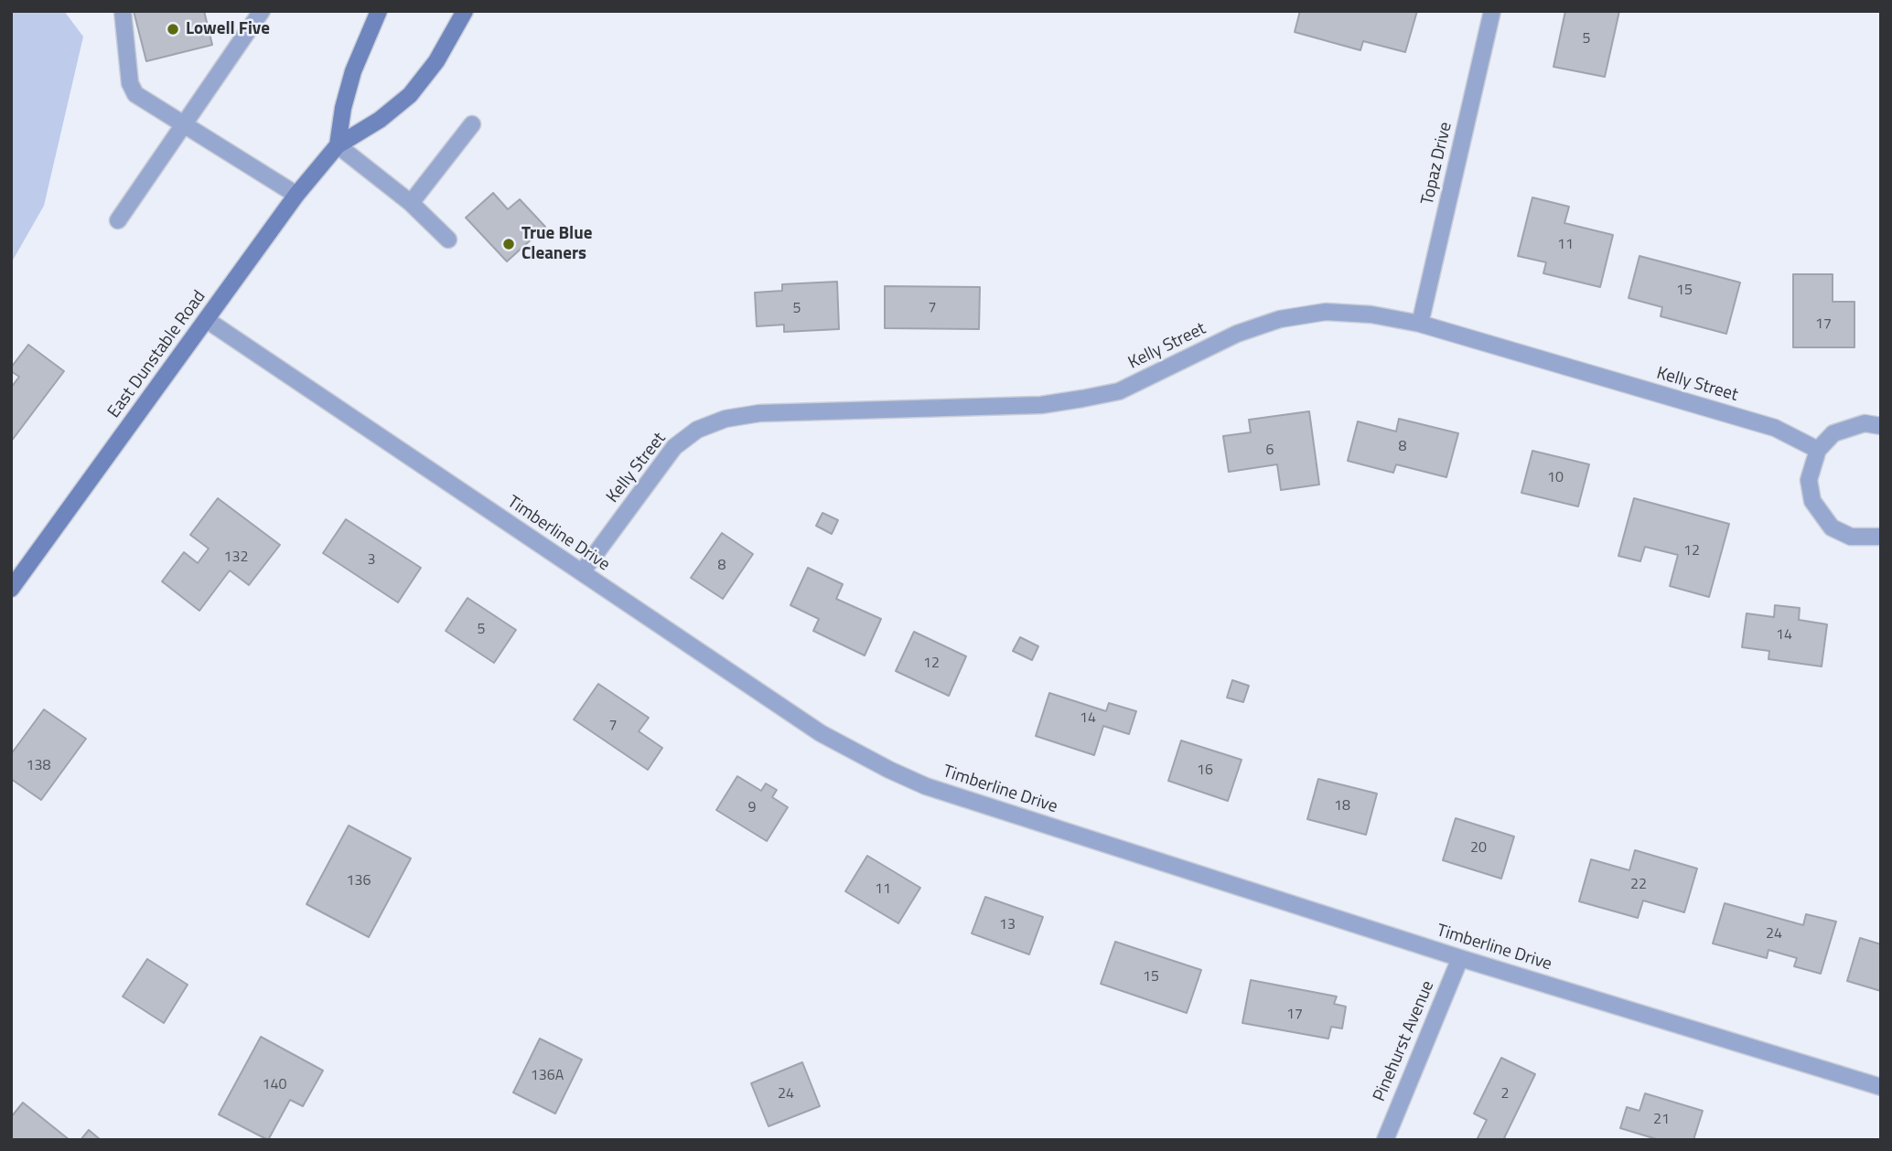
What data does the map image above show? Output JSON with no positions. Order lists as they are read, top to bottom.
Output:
{
  "streets": {
    "street": [
      "Topaz Drive",
      "Kelly Street",
      "East Dunstable Road",
      "Timberline Drive",
      "Pinehurst Avenue"
    ]
  },
  "crossings": [
    ["Topaz Drive", "Kelly Street"],
    ["Kelly Street", "Timberline Drive"],
    ["East Dunstable Road", "Timberline Drive"],
    ["Timberline Drive", "Pinehurst Avenue"]
  ],
  "places": ["Lowell Five", "True Blue Cleaners"],
  "house_numbers": [
    "5",
    "11",
    "15",
    "7",
    "5",
    "17",
    "8",
    "6",
    "10",
    "12",
    "132",
    "3",
    "8",
    "5",
    "14",
    "12",
    "14",
    "7",
    "138",
    "16",
    "18",
    "9",
    "20",
    "136",
    "22",
    "11",
    "13",
    "24",
    "15",
    "17",
    "136A",
    "140",
    "24",
    "2",
    "21"
  ]
}
